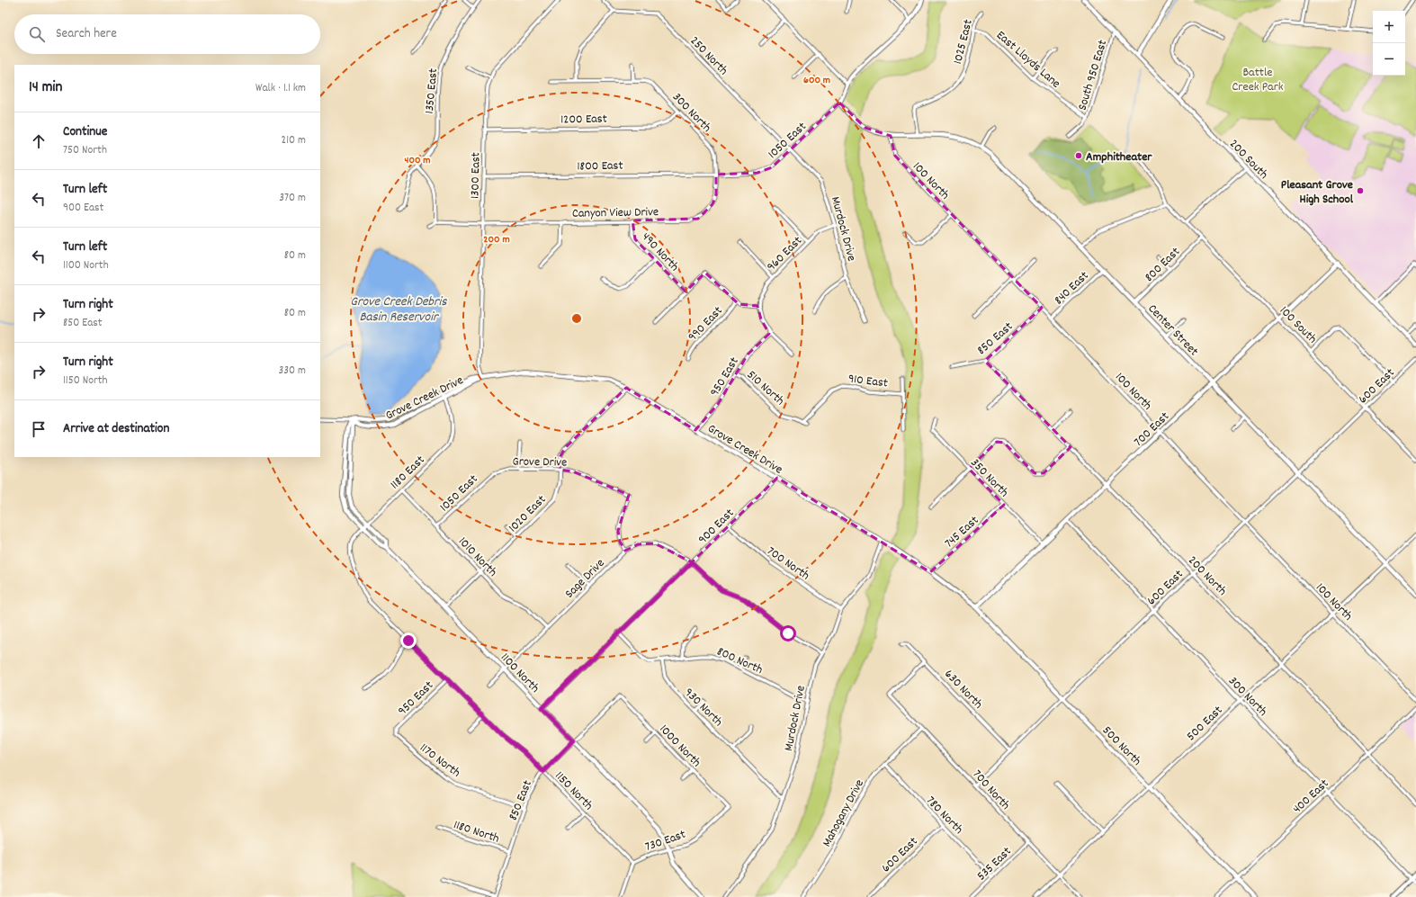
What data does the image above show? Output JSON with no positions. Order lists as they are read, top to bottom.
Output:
{
  "streets": {
    "street": [
      "1025 East",
      "250 North",
      "East Lloyds Lane",
      "South 950 East",
      "1350 East",
      "300 North",
      "1200 East",
      "1050 East",
      "200 South",
      "1800 East",
      "1300 East",
      "100 North",
      "Canyon View Drive",
      "Murdock Drive",
      "490 North",
      "960 East",
      "800 East",
      "840 East",
      "990 East",
      "100 South",
      "Center Street",
      "850 East",
      "950 East",
      "910 East",
      "600 East",
      "510 North",
      "Grove Creek Drive",
      "700 East",
      "Grove Drive",
      "1180 East",
      "350 North",
      "1020 East",
      "900 East",
      "745 East",
      "1010 North",
      "700 North",
      "200 North",
      "Sage Drive",
      "800 North",
      "1100 North",
      "630 North",
      "930 North",
      "500 East",
      "1000 North",
      "500 North",
      "1170 North",
      "1150 North",
      "400 East",
      "Mahogany Drive",
      "780 North",
      "1180 North",
      "730 East",
      "535 East"
    ]
  },
  "crossings": [
    ["1025 East", "East Lloyds Lane"],
    ["1025 East", "Center Street"],
    ["250 North", "1050 East"],
    ["250 North", "Murdock Drive"],
    ["East Lloyds Lane", "South 950 East"],
    ["South 950 East", "200 South"],
    ["300 North", "1200 East"],
    ["300 North", "1050 East"],
    ["300 North", "1800 East"],
    ["300 North", "Canyon View Drive"],
    ["300 North", "600 East"],
    ["300 North", "700 East"],
    ["300 North", "500 East"],
    ["300 North", "400 East"],
    ["1200 East", "1300 East"],
    ["1050 East", "1800 East"],
    ["1050 East", "Canyon View Drive"],
    ["1050 East", "Murdock Drive"],
    ["1050 East", "Grove Drive"],
    ["1050 East", "1010 North"],
    ["200 South", "700 East"],
    ["1800 East", "1300 East"],
    ["1800 East", "Canyon View Drive"],
    ["1300 East", "Canyon View Drive"],
    ["1300 East", "Grove Creek Drive"],
    ["100 North", "840 East"],
    ["100 North", "Center Street"],
    ["100 North", "850 East"],
    ["100 North", "600 East"],
    ["100 North", "700 East"],
    ["100 North", "500 East"],
    ["Canyon View Drive", "490 North"],
    ["Murdock Drive", "960 East"],
    ["Murdock Drive", "Grove Creek Drive"],
    ["Murdock Drive", "700 North"],
    ["Murdock Drive", "Sage Drive"],
    ["Murdock Drive", "800 North"],
    ["Murdock Drive", "930 North"],
    ["800 East", "100 South"],
    ["800 East", "Center Street"],
    ["840 East", "Center Street"],
    ["100 South", "600 East"],
    ["100 South", "700 East"],
    ["Center Street", "600 East"],
    ["Center Street", "700 East"],
    ["Center Street", "500 East"],
    ["850 East", "200 North"],
    ["850 East", "1100 North"],
    ["850 East", "1000 North"],
    ["850 East", "1170 North"],
    ["850 East", "1150 North"],
    ["850 East", "1180 North"],
    ["950 East", "510 North"],
    ["950 East", "Grove Creek Drive"],
    ["950 East", "1170 North"],
    ["950 East", "1150 North"],
    ["910 East", "510 North"],
    ["600 East", "700 North"],
    ["600 East", "200 North"],
    ["600 East", "630 North"],
    ["600 East", "500 North"],
    ["600 East", "780 North"],
    ["Grove Creek Drive", "700 East"],
    ["Grove Creek Drive", "1180 East"],
    ["Grove Creek Drive", "1020 East"],
    ["Grove Creek Drive", "900 East"],
    ["Grove Creek Drive", "745 East"],
    ["Grove Creek Drive", "1100 North"],
    ["Grove Creek Drive", "500 North"],
    ["700 East", "350 North"],
    ["700 East", "200 North"],
    ["700 East", "500 North"],
    ["Grove Drive", "1020 East"],
    ["Grove Drive", "Sage Drive"],
    ["1180 East", "1010 North"],
    ["1180 East", "1100 North"],
    ["1180 East", "1150 North"],
    ["350 North", "745 East"],
    ["1020 East", "1010 North"],
    ["1020 East", "1100 North"],
    ["900 East", "700 North"],
    ["900 East", "Sage Drive"],
    ["900 East", "1100 North"],
    ["1010 North", "Sage Drive"],
    ["700 North", "630 North"],
    ["700 North", "500 East"],
    ["700 North", "Mahogany Drive"],
    ["700 North", "535 East"],
    ["200 North", "500 East"],
    ["200 North", "400 East"],
    ["Sage Drive", "1100 North"],
    ["800 North", "930 North"],
    ["1100 North", "730 East"],
    ["500 East", "500 North"],
    ["1000 North", "730 East"],
    ["500 North", "400 East"],
    ["1150 North", "730 East"],
    ["Mahogany Drive", "780 North"],
    ["780 North", "535 East"]
  ],
  "water": ["Grove Creek Debris Basin Reservoir"],
  "parks": ["Battle Creek Park"],
  "places": ["Amphitheater", "Pleasant Grove High School"],
  "page": {
    "map_buttons": ["+", "−"],
    "search": "Search here",
    "heading": ["14 min", "Walk · 1.1 km"],
    "list": [
      ["Continue", "750 North", "210 m"],
      ["Turn left", "900 East", "370 m"],
      ["Turn left", "1100 North", "80 m"],
      ["Turn right", "850 East", "80 m"],
      ["Turn right", "1150 North", "330 m"],
      "Arrive at destination"
    ]
  },
  "rings": ["600 m", "400 m", "200 m"]
}
